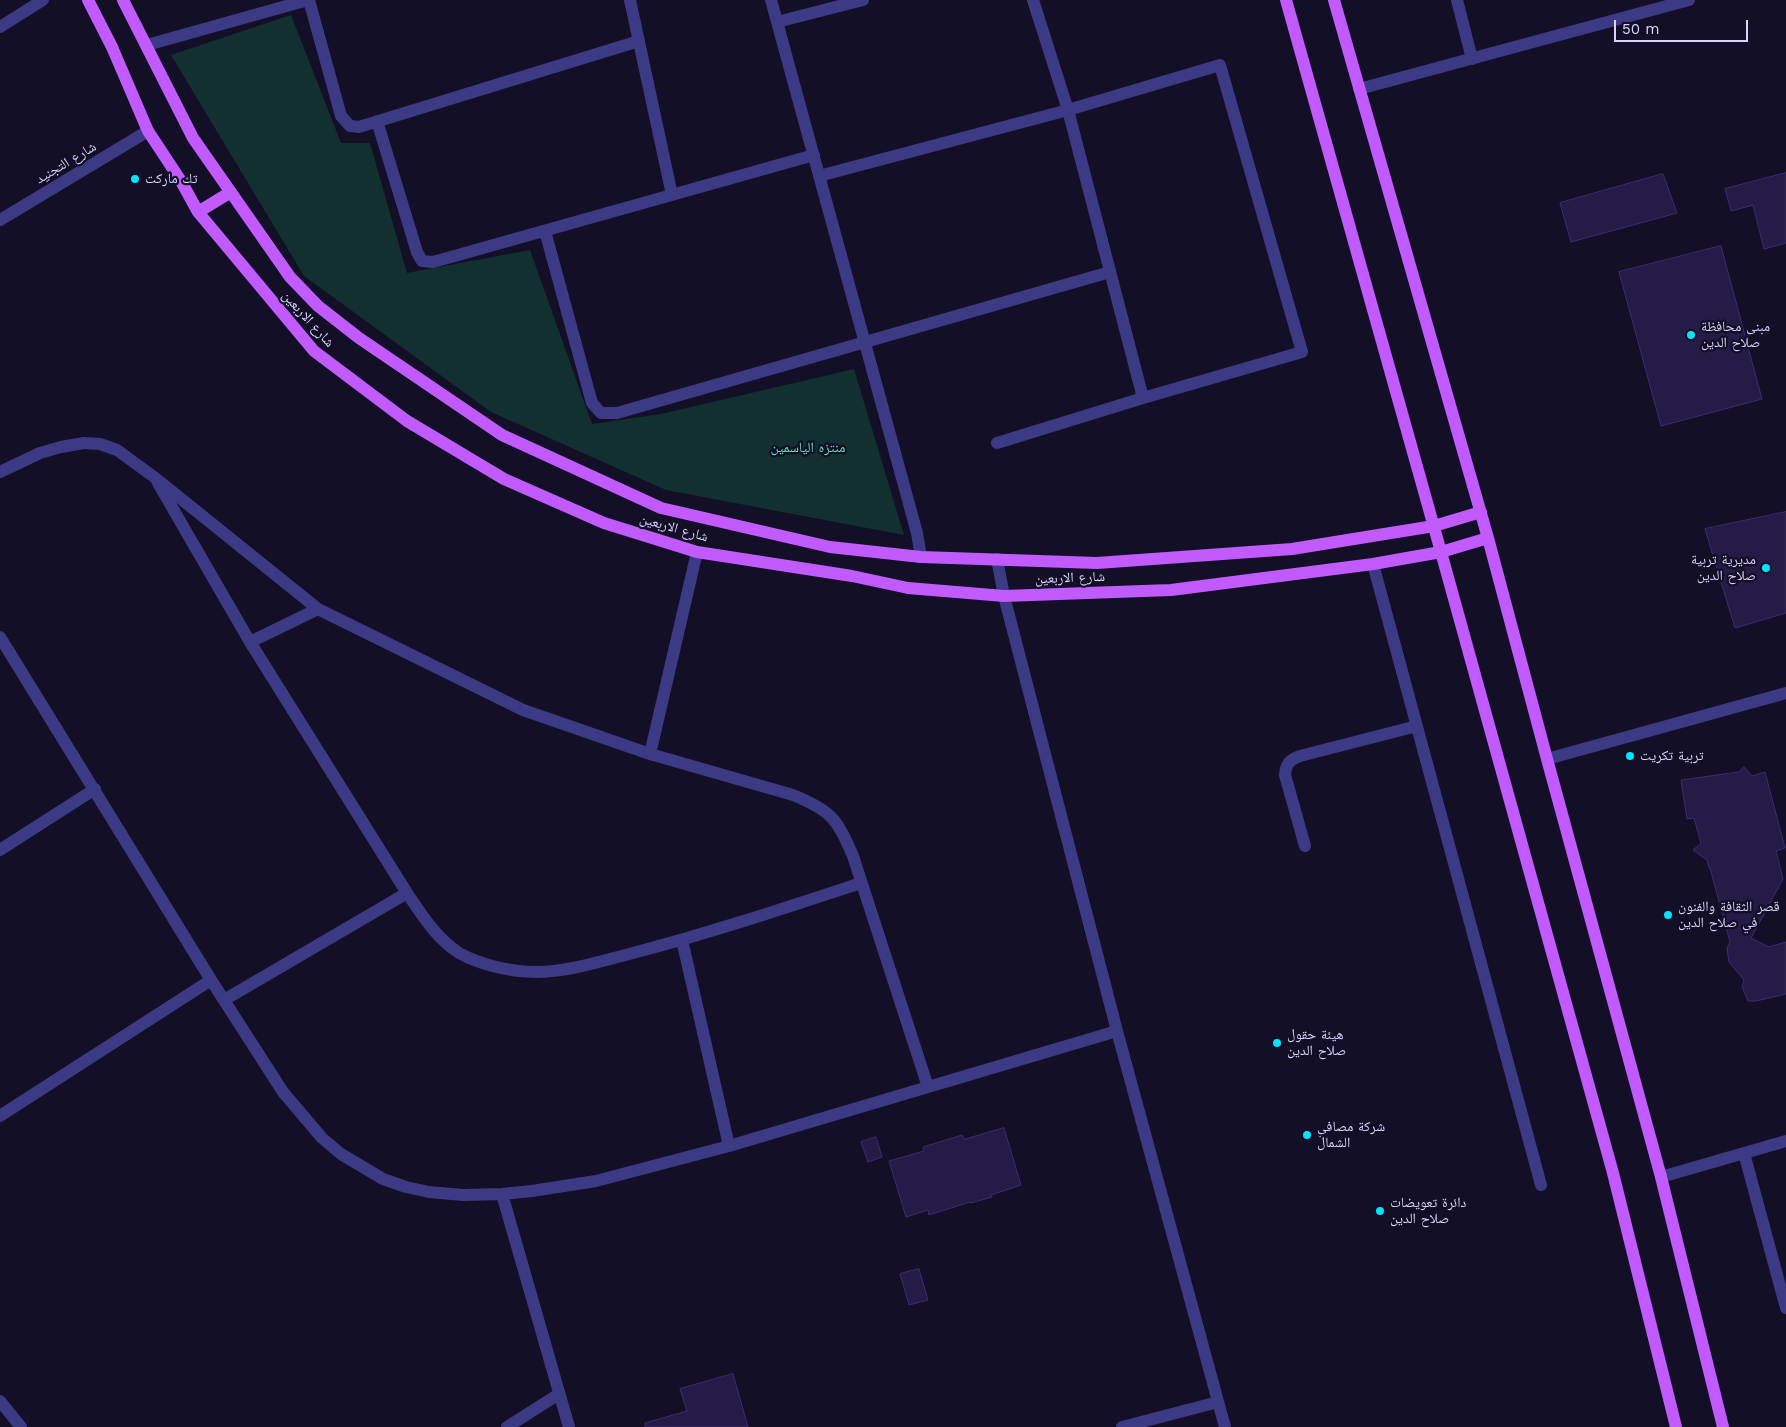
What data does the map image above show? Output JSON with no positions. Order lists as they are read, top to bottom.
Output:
{
  "streets": {
    "main road": ["شارع الاربعين"],
    "street": ["شارع التجنيد"]
  },
  "crossings": [
    ["شارع التجنيد", "شارع الاربعين"]
  ],
  "parks": ["منتزه الياسمين"],
  "places": [
    "تك ماركت",
    "مبنى محافظة صلاح الدين",
    "مديرية تربية صلاح الدين",
    "تربية تكريت",
    "قصر الثقافة والفنون في صلاح الدين",
    "هيئة حقول صلاح الدين",
    "شركة مصافي الشمال",
    "دائرة تعويضات صلاح الدين"
  ],
  "scale_bar": "50 m"
}
